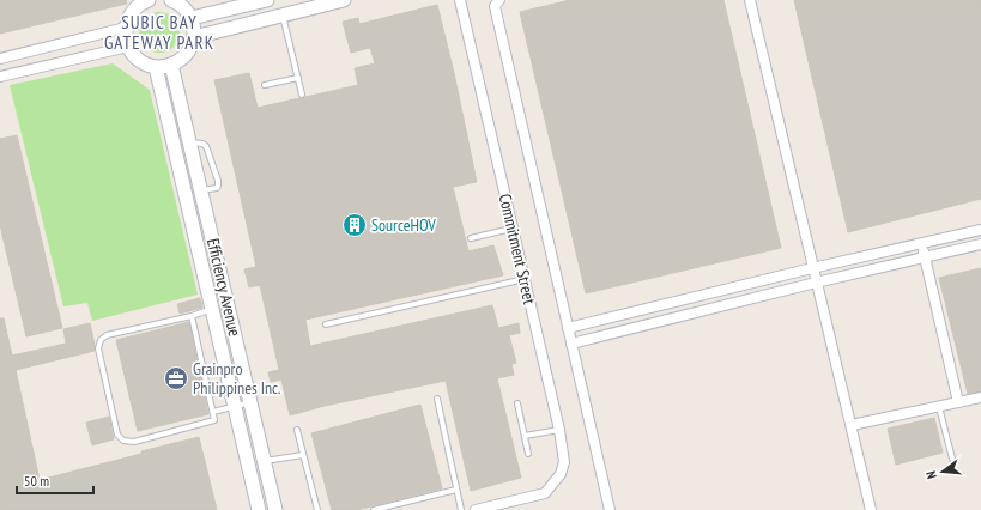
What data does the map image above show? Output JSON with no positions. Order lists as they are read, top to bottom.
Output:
{
  "streets": {
    "street": ["Commitment Street", "Efficiency Avenue"]
  },
  "districts": ["SUBIC BAY GATEWAY PARK"],
  "places": {
    "building": ["SourceHOV"],
    "office": ["Grainpro Philippines Inc."]
  },
  "scale_bar": "50 m",
  "north": "left"
}
